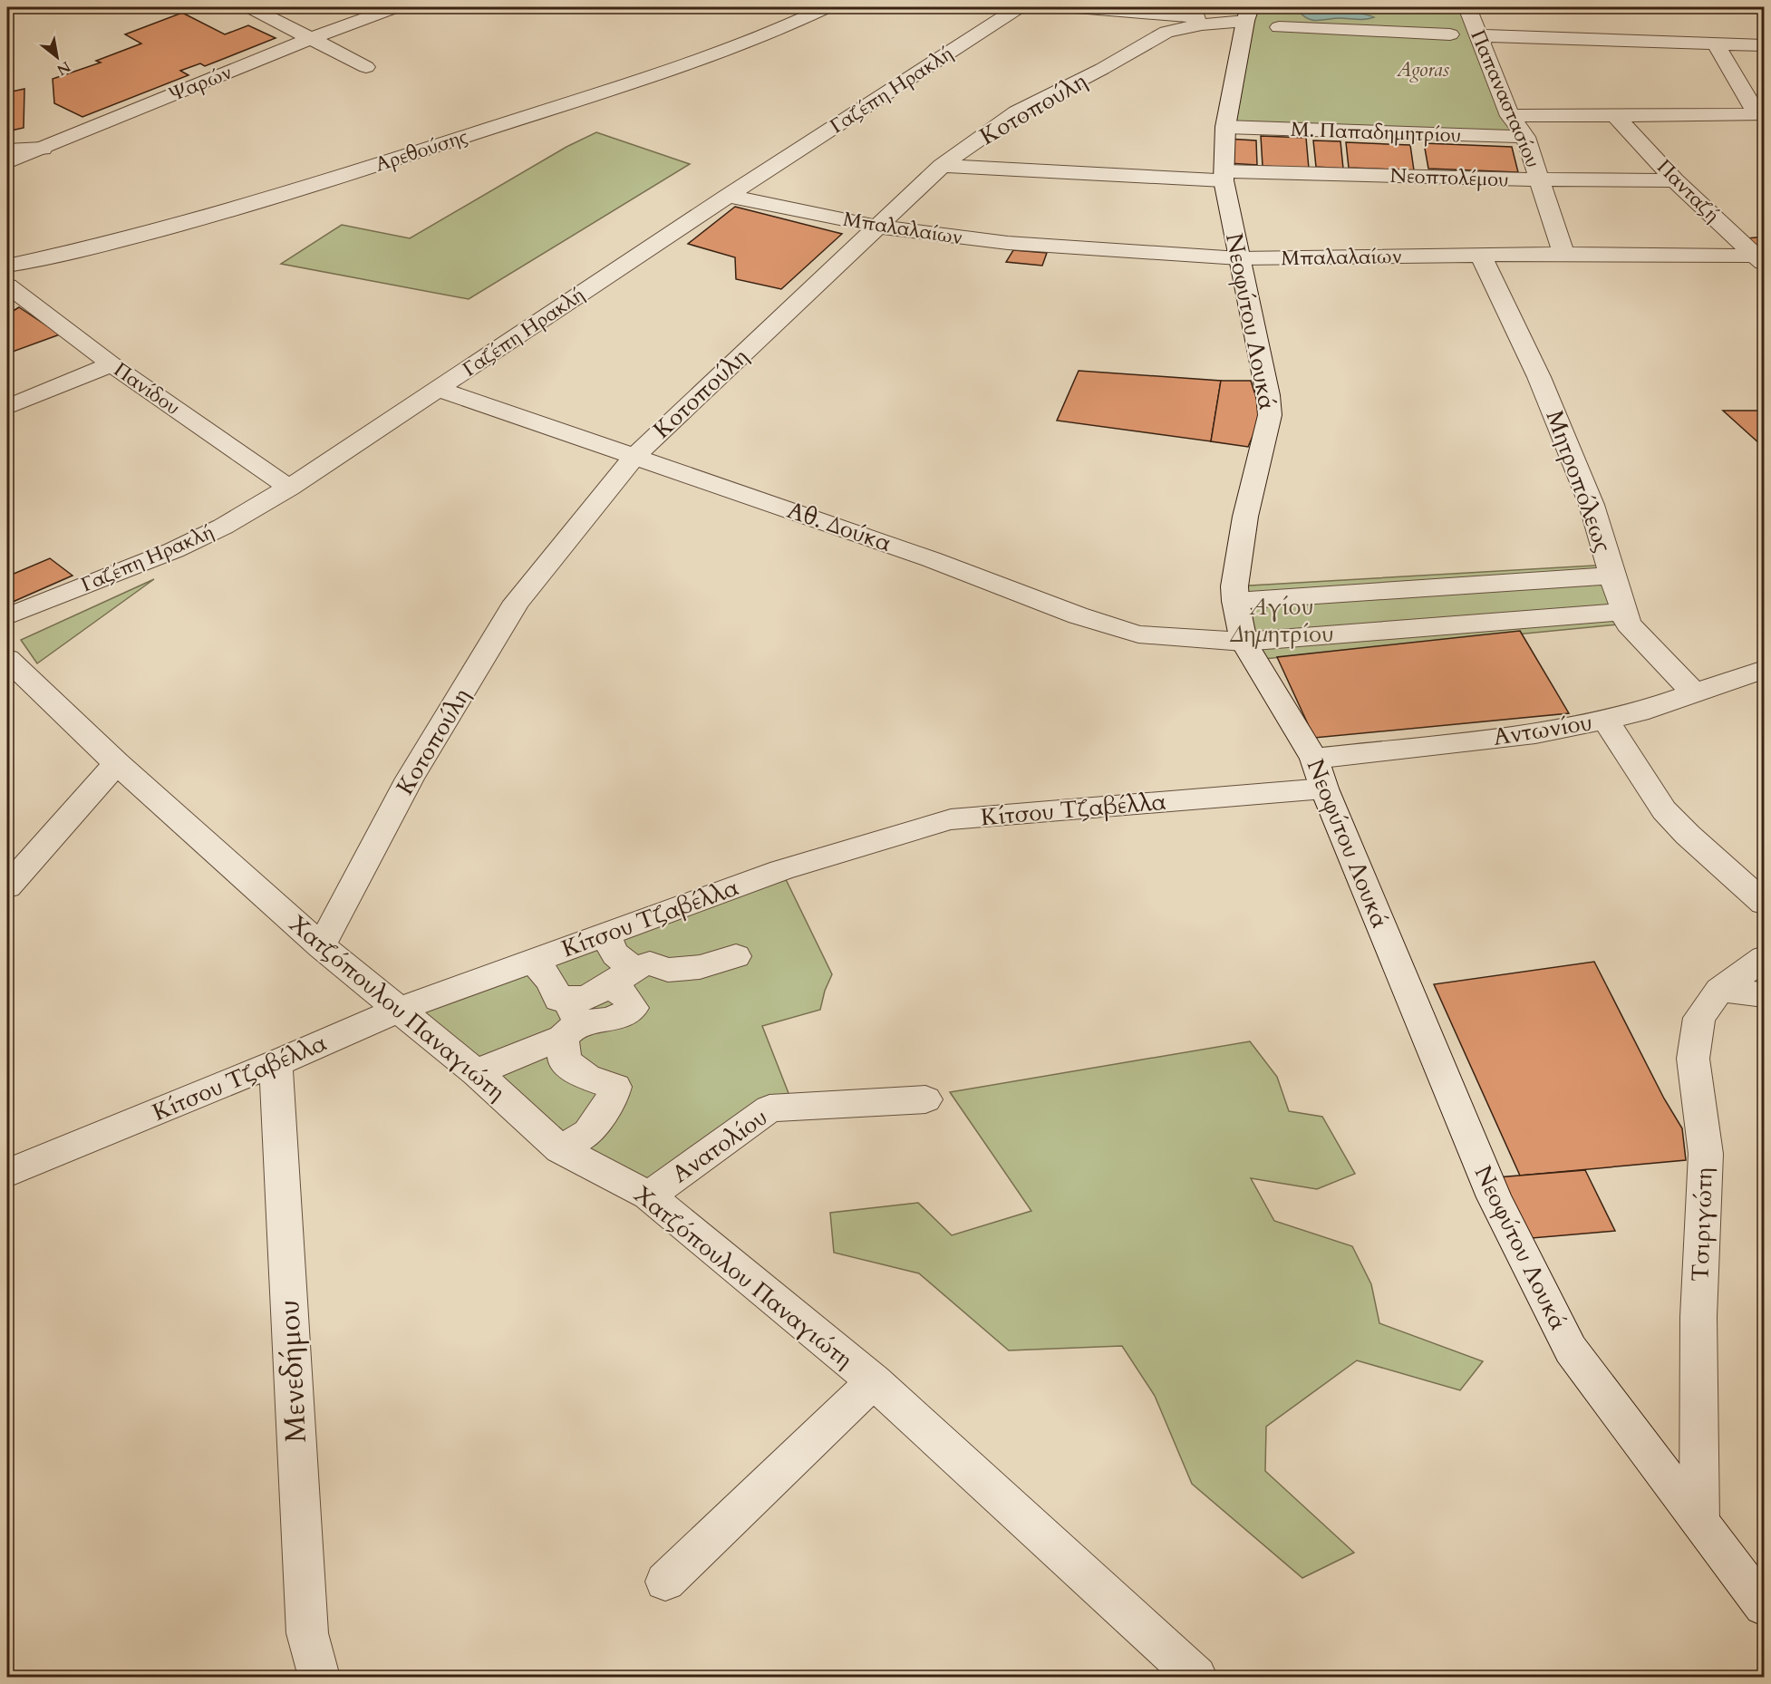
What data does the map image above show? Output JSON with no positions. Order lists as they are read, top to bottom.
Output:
{
  "streets": {
    "street": [
      "Ψαρών",
      "Γαζέπη Ηρακλή",
      "Παπαναστασίου",
      "Κοτοπούλη",
      "Μ. Παπαδημητρίου",
      "Αρεθούσης",
      "Νεοπτολέμου",
      "Πανταζή",
      "Μπαλαλαίων",
      "Νεοφύτου Λουκά",
      "Πανίδου",
      "Μητροπόλεως",
      "Αθ. Δούκα",
      "Αντωνίου",
      "Κίτσου Τζαβέλλα",
      "Χατζόπουλου Παναγιώτη",
      "Ανατολίου",
      "Τσιριγώτη",
      "Μενεδήμου"
    ]
  },
  "crossings": [
    ["Γαζέπη Ηρακλή", "Μπαλαλαίων"],
    ["Γαζέπη Ηρακλή", "Πανίδου"],
    ["Γαζέπη Ηρακλή", "Αθ. Δούκα"],
    ["Παπαναστασίου", "Μ. Παπαδημητρίου"],
    ["Παπαναστασίου", "Νεοπτολέμου"],
    ["Παπαναστασίου", "Μπαλαλαίων"],
    ["Κοτοπούλη", "Νεοπτολέμου"],
    ["Κοτοπούλη", "Μπαλαλαίων"],
    ["Κοτοπούλη", "Νεοφύτου Λουκά"],
    ["Κοτοπούλη", "Αθ. Δούκα"],
    ["Κοτοπούλη", "Χατζόπουλου Παναγιώτη"],
    ["Μ. Παπαδημητρίου", "Νεοφύτου Λουκά"],
    ["Νεοπτολέμου", "Πανταζή"],
    ["Νεοπτολέμου", "Νεοφύτου Λουκά"],
    ["Πανταζή", "Μπαλαλαίων"],
    ["Μπαλαλαίων", "Νεοφύτου Λουκά"],
    ["Μπαλαλαίων", "Μητροπόλεως"],
    ["Νεοφύτου Λουκά", "Αθ. Δούκα"],
    ["Νεοφύτου Λουκά", "Αντωνίου"],
    ["Νεοφύτου Λουκά", "Κίτσου Τζαβέλλα"],
    ["Νεοφύτου Λουκά", "Τσιριγώτη"],
    ["Μητροπόλεως", "Αθ. Δούκα"],
    ["Μητροπόλεως", "Αντωνίου"],
    ["Κίτσου Τζαβέλλα", "Χατζόπουλου Παναγιώτη"],
    ["Κίτσου Τζαβέλλα", "Μενεδήμου"],
    ["Χατζόπουλου Παναγιώτη", "Ανατολίου"]
  ],
  "parks": ["Agoras", "Αγίου Δημητρίου"],
  "north": "bottom right"
}
